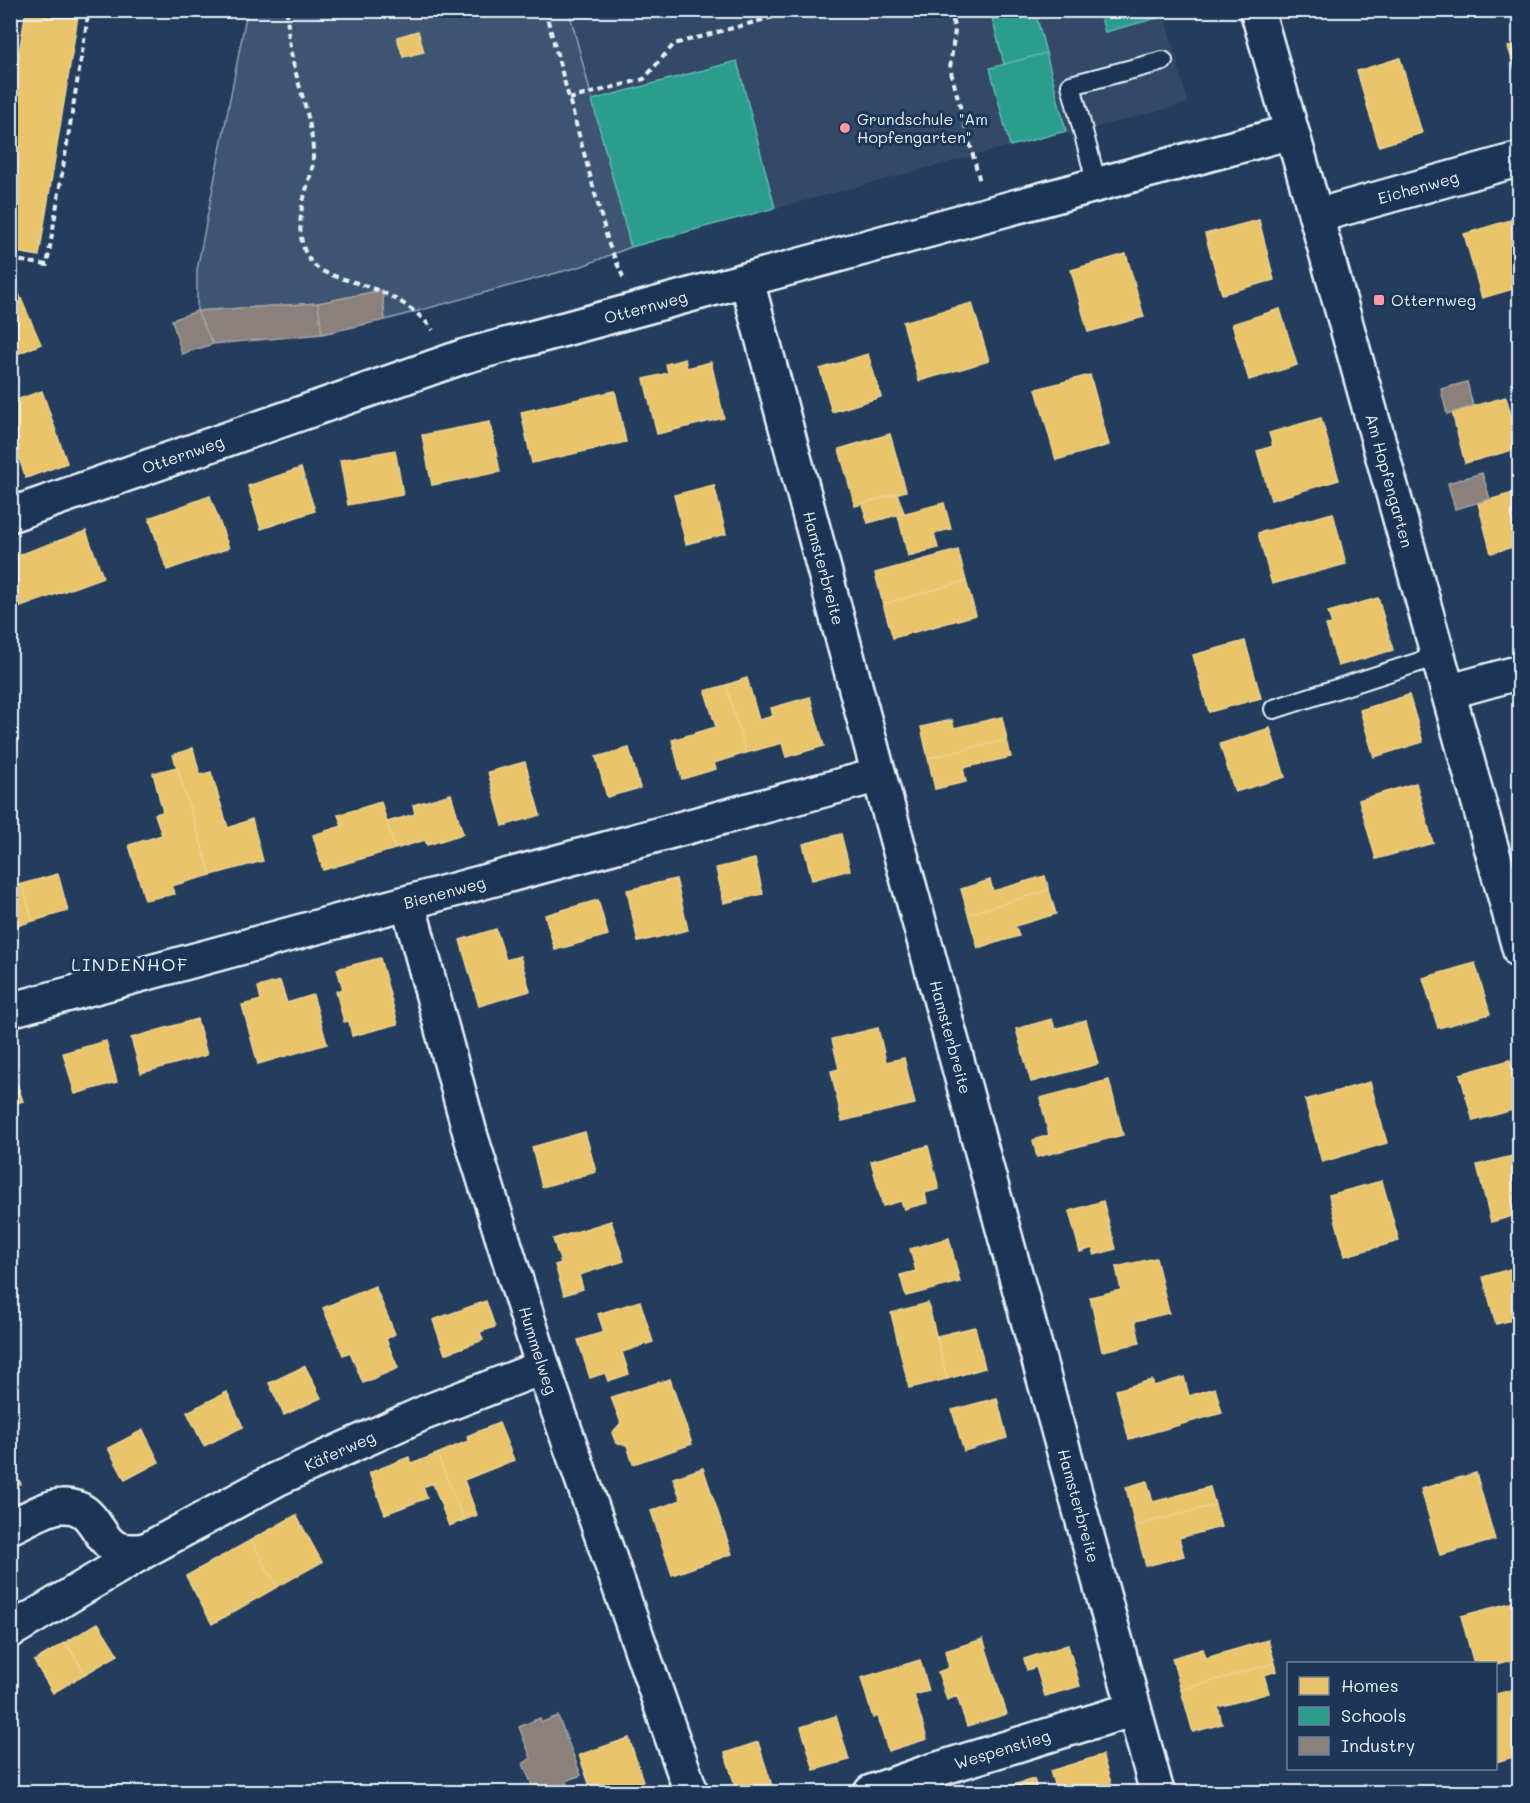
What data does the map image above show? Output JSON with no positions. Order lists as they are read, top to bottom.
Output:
{
  "streets": {
    "street": [
      "Eichenweg",
      "Otternweg",
      "Am Hopfengarten",
      "Hamsterbreite",
      "Bienenweg",
      "Hummelweg",
      "Käferweg",
      "Wespenstieg"
    ]
  },
  "crossings": [
    ["Eichenweg", "Am Hopfengarten"],
    ["Otternweg", "Am Hopfengarten"],
    ["Otternweg", "Hamsterbreite"],
    ["Hamsterbreite", "Bienenweg"],
    ["Hamsterbreite", "Wespenstieg"],
    ["Bienenweg", "Hummelweg"],
    ["Hummelweg", "Käferweg"]
  ],
  "districts": ["LINDENHOF"],
  "places": {
    "other": ["Grundschule \"Am Hopfengarten\""],
    "transit": ["Otternweg"]
  },
  "legend": ["Homes", "Schools", "Industry"]
}
